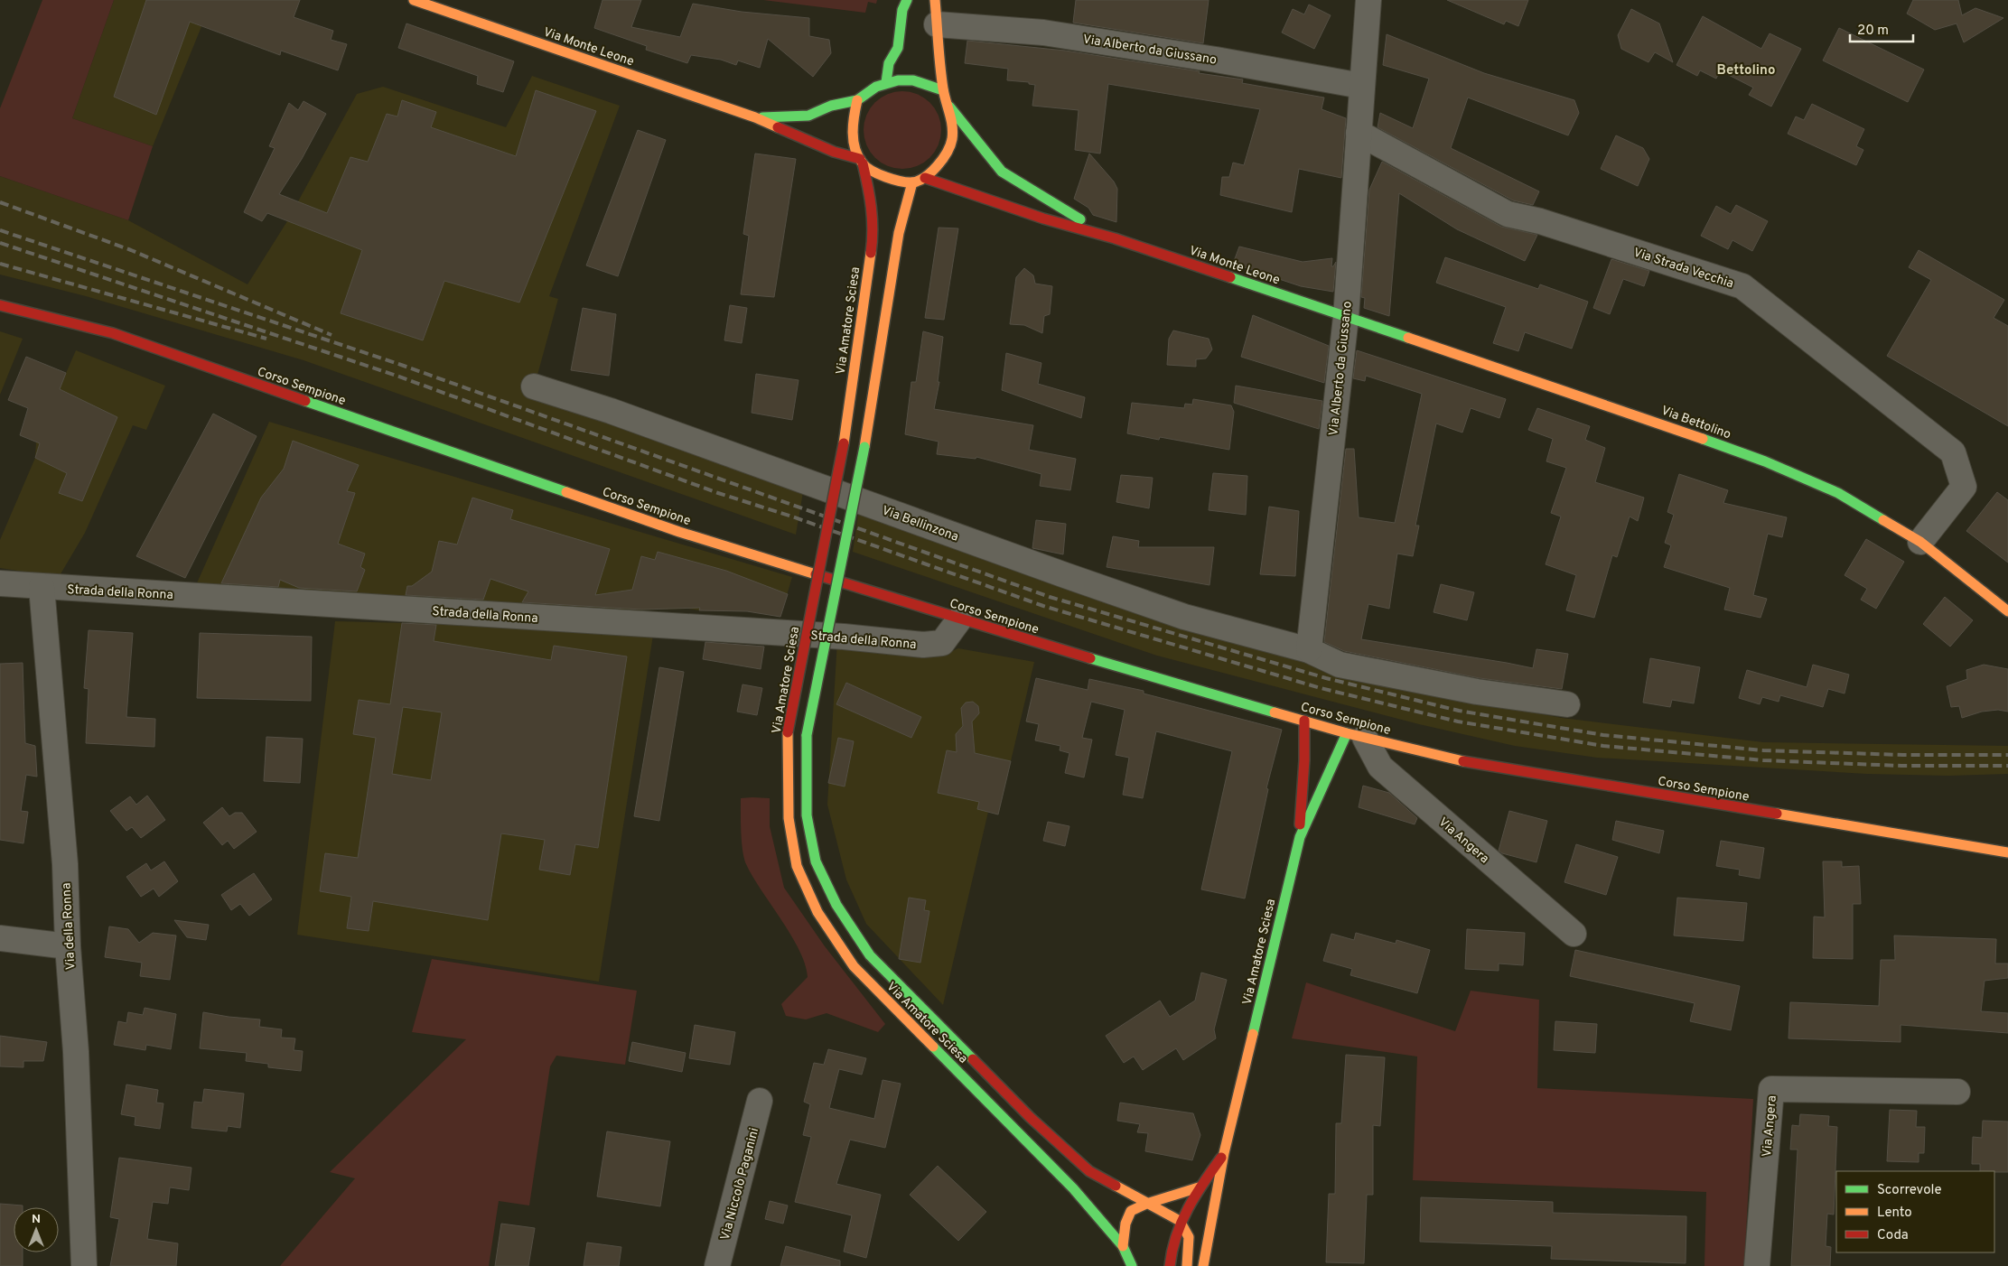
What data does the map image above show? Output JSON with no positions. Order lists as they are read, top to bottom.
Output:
{
  "streets": {
    "street": [
      "Via Monte Leone",
      "Via Alberto da Giussano",
      "Via Strada Vecchia",
      "Via Amatore Sciesa",
      "Corso Sempione",
      "Via Bettolino",
      "Via Bellinzona",
      "Strada della Ronna",
      "Via Angera",
      "Via della Ronna",
      "Via Niccolò Paganini"
    ]
  },
  "crossings": [
    ["Via Monte Leone", "Via Alberto da Giussano"],
    ["Via Monte Leone", "Via Amatore Sciesa"],
    ["Via Monte Leone", "Via Bettolino"],
    ["Via Alberto da Giussano", "Via Strada Vecchia"],
    ["Via Alberto da Giussano", "Via Bettolino"],
    ["Via Alberto da Giussano", "Via Bellinzona"],
    ["Via Strada Vecchia", "Via Bettolino"],
    ["Via Amatore Sciesa", "Corso Sempione"],
    ["Via Amatore Sciesa", "Via Angera"],
    ["Corso Sempione", "Strada della Ronna"],
    ["Corso Sempione", "Via Angera"],
    ["Strada della Ronna", "Via della Ronna"]
  ],
  "districts": ["Bettolino"],
  "legend": ["Scorrevole", "Lento", "Coda"],
  "scale_bar": "20 m",
  "north": "top"
}
